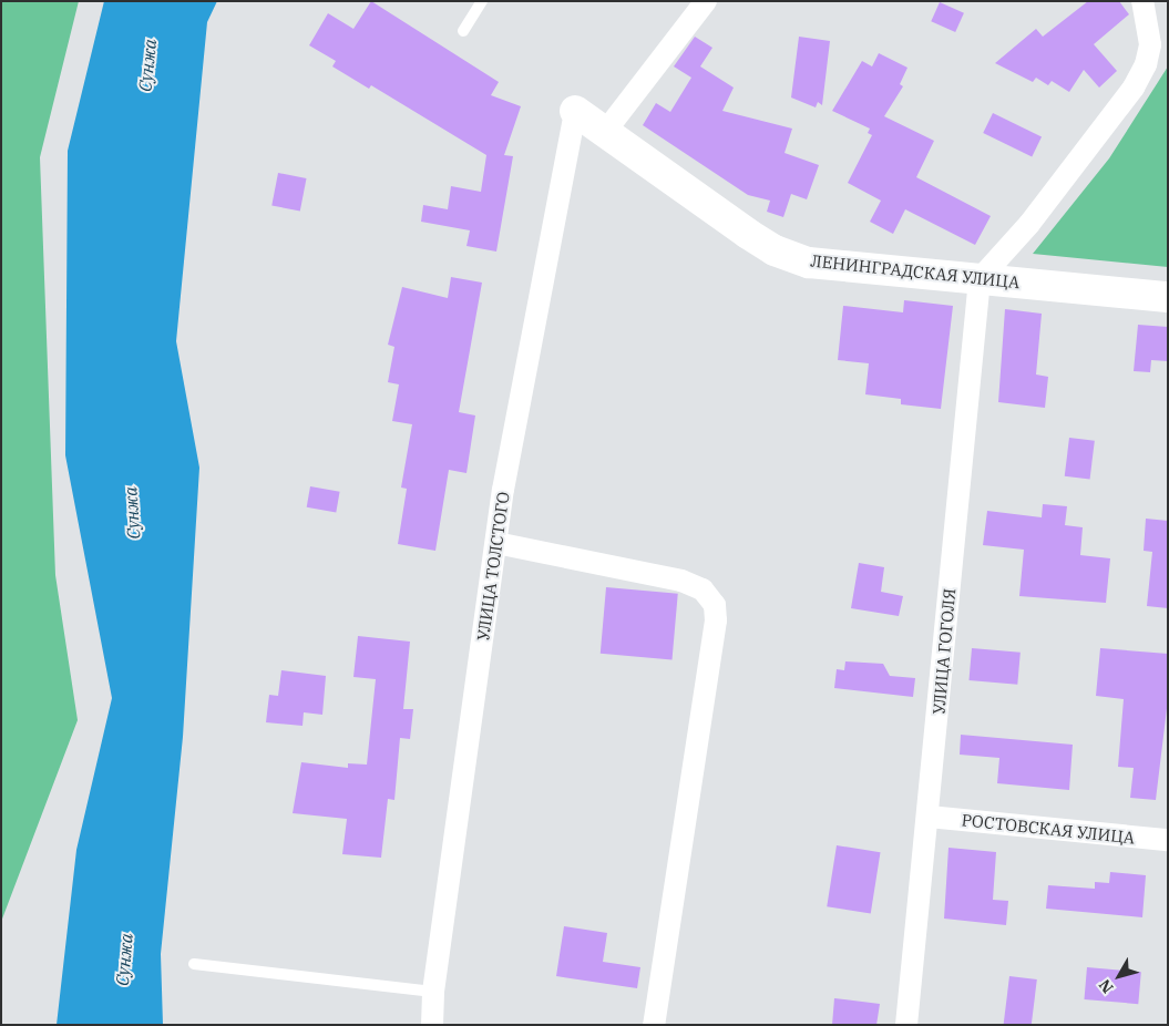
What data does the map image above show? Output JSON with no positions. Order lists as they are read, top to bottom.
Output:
{
  "streets": {
    "main road": ["ЛЕНИНГРАДСКАЯ УЛИЦА"],
    "street": ["УЛИЦА ТОЛСТОГО", "УЛИЦА ГОГОЛЯ", "РОСТОВСКАЯ УЛИЦА"]
  },
  "crossings": [
    ["ЛЕНИНГРАДСКАЯ УЛИЦА", "УЛИЦА ТОЛСТОГО"],
    ["ЛЕНИНГРАДСКАЯ УЛИЦА", "УЛИЦА ГОГОЛЯ"],
    ["УЛИЦА ГОГОЛЯ", "РОСТОВСКАЯ УЛИЦА"]
  ],
  "water": ["Сунжа"],
  "north": "bottom left"
}
